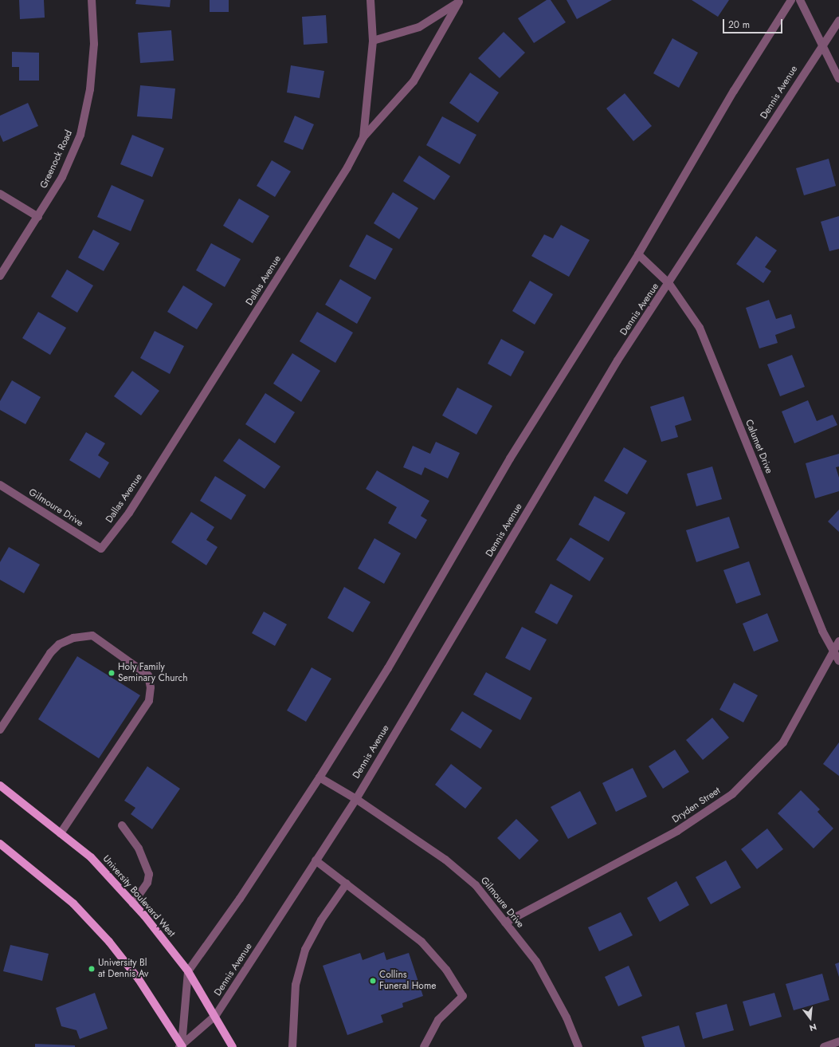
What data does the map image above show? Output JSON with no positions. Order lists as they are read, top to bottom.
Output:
{
  "streets": {
    "main road": ["University Boulevard West"],
    "street": [
      "Dennis Avenue",
      "Greenock Road",
      "Dallas Avenue",
      "Calumet Drive",
      "Gilmoure Drive",
      "Dryden Street"
    ]
  },
  "crossings": [
    ["Dennis Avenue", "Calumet Drive"],
    ["Dennis Avenue", "Gilmoure Drive"],
    ["Dennis Avenue", "University Boulevard West"],
    ["Dallas Avenue", "Gilmoure Drive"],
    ["Calumet Drive", "Dryden Street"],
    ["Gilmoure Drive", "Dryden Street"]
  ],
  "places": ["Holy Family Seminary Church", "University Bl at Dennis Av", "Collins Funeral Home"],
  "scale_bar": "20 m",
  "north": "bottom"
}
